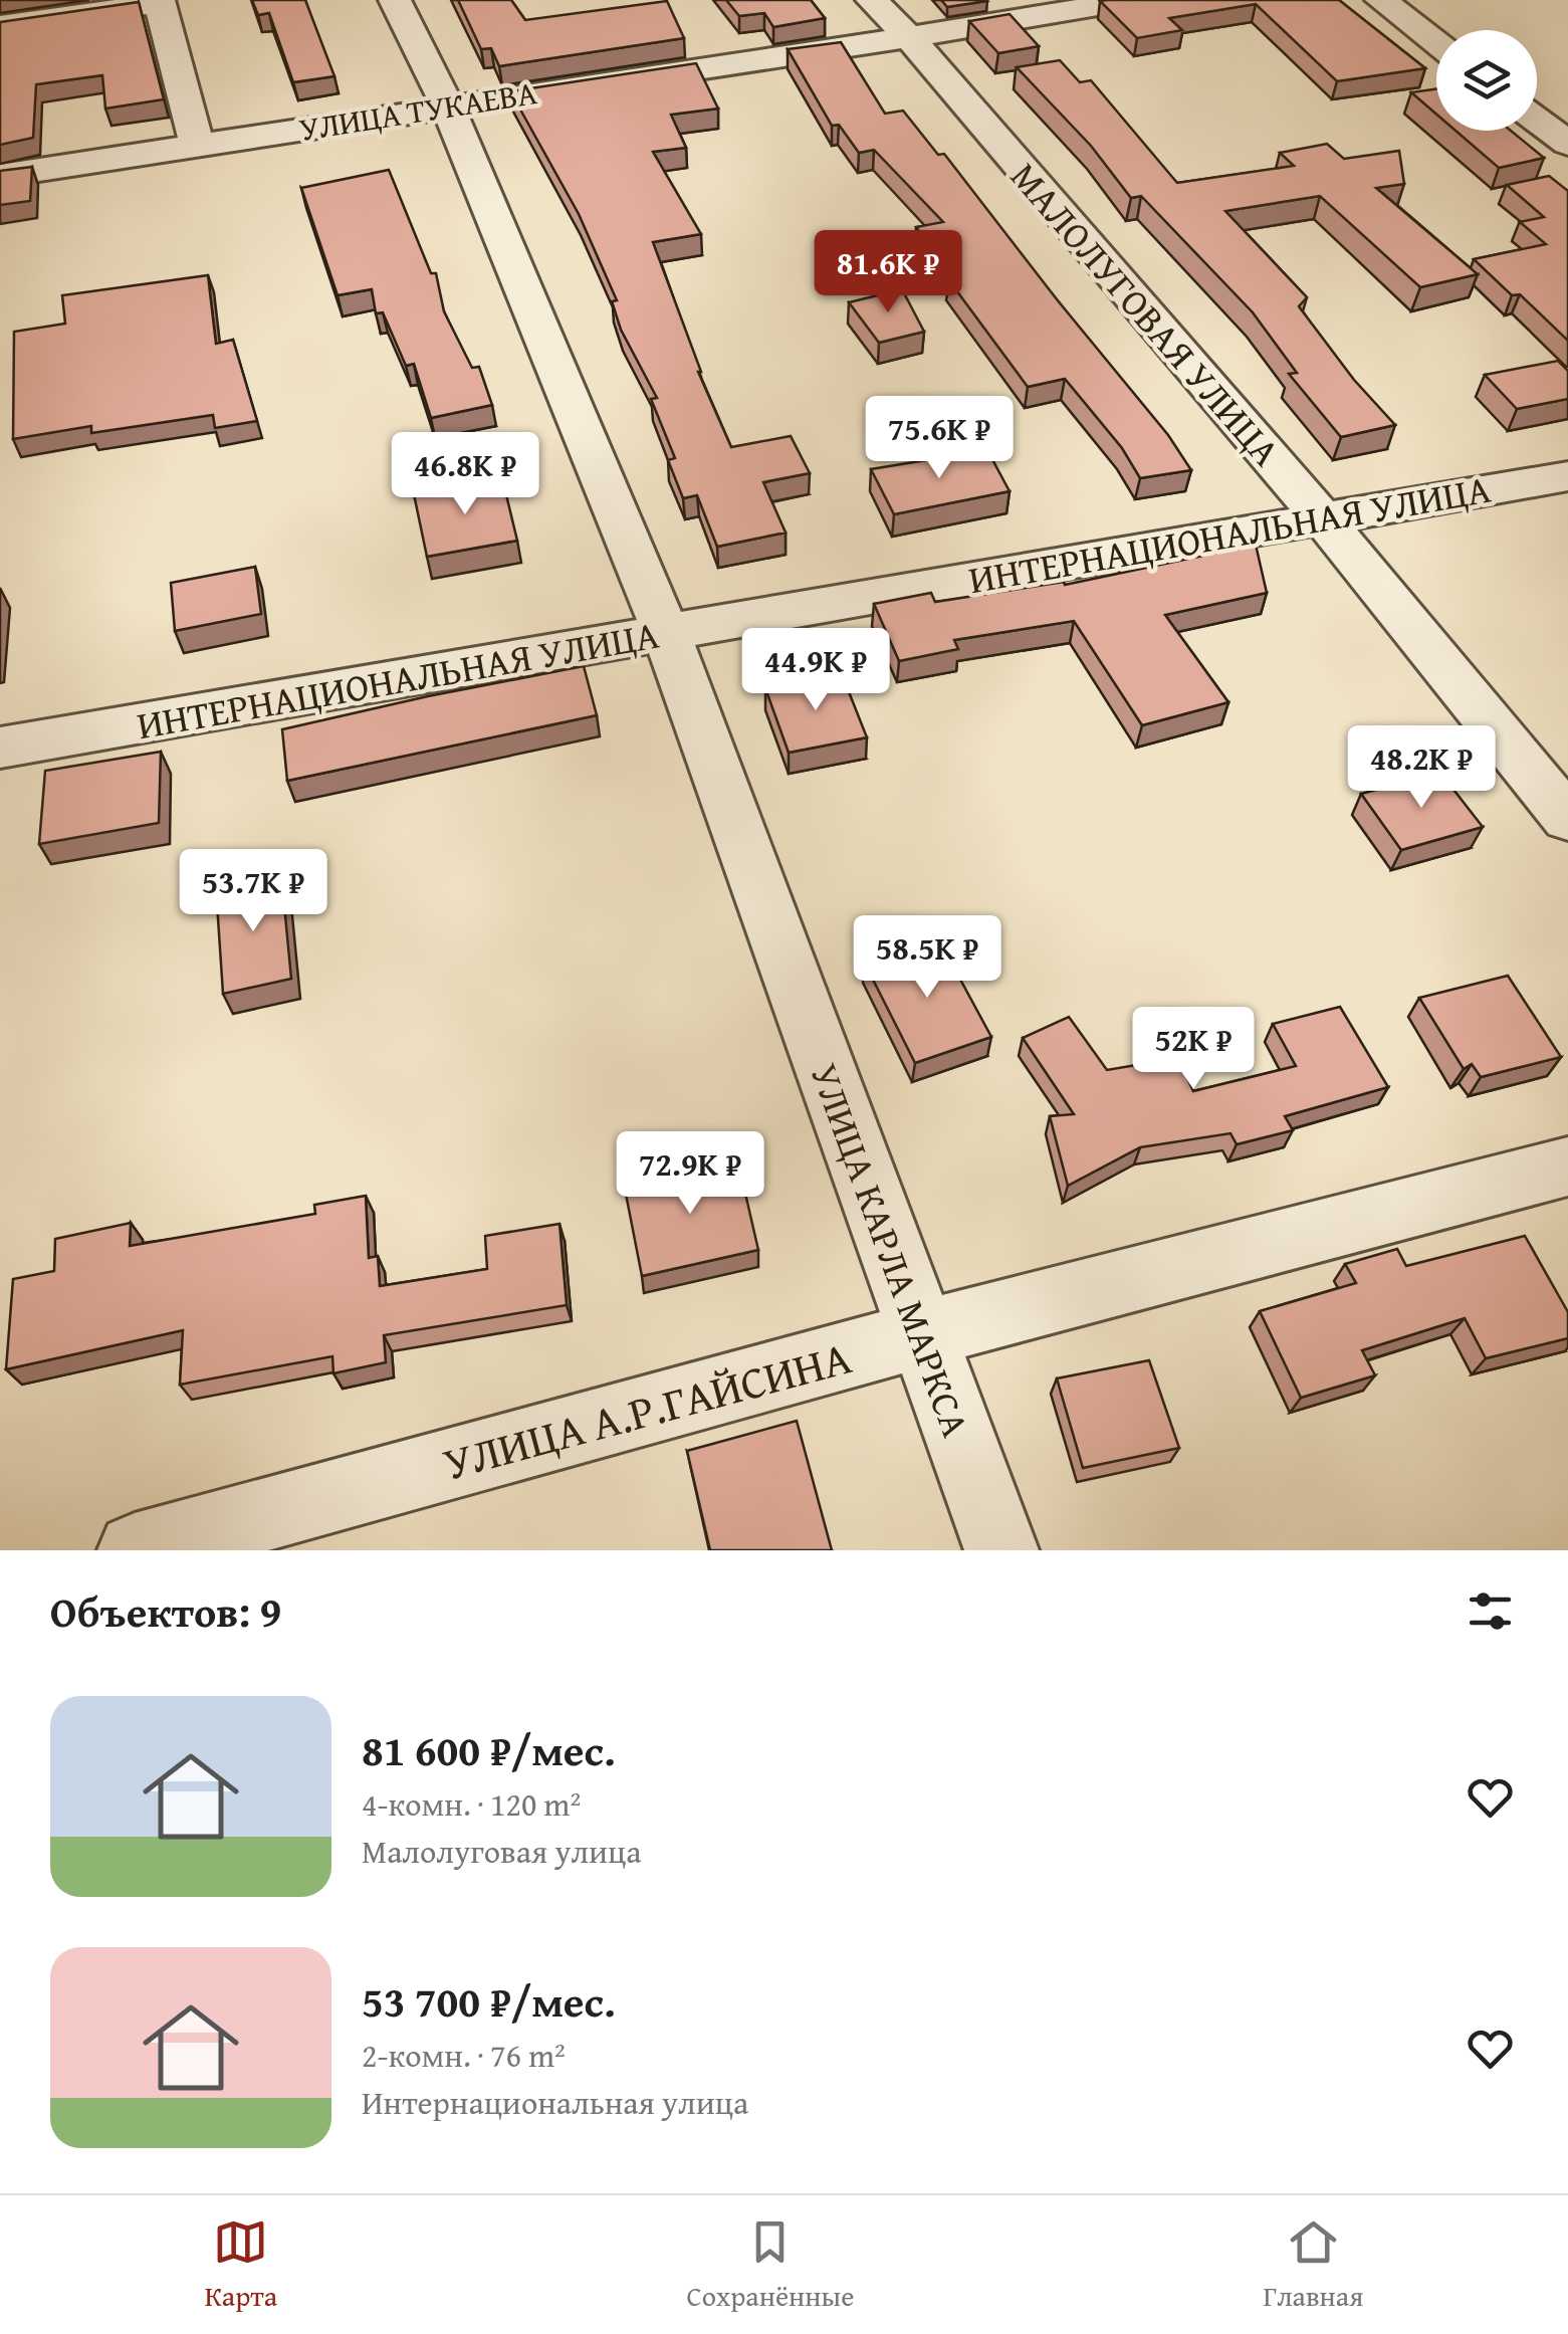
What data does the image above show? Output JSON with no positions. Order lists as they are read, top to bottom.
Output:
{
  "streets": {
    "street": [
      "УЛИЦА ТУКАЕВА",
      "МАЛОЛУГОВАЯ УЛИЦА",
      "ИНТЕРНАЦИОНАЛЬНАЯ УЛИЦА",
      "УЛИЦА КАРЛА МАРКСА",
      "УЛИЦА А.Р.ГАЙСИНА"
    ]
  },
  "crossings": [
    ["УЛИЦА ТУКАЕВА", "МАЛОЛУГОВАЯ УЛИЦА"],
    ["УЛИЦА ТУКАЕВА", "УЛИЦА КАРЛА МАРКСА"],
    ["МАЛОЛУГОВАЯ УЛИЦА", "ИНТЕРНАЦИОНАЛЬНАЯ УЛИЦА"],
    ["ИНТЕРНАЦИОНАЛЬНАЯ УЛИЦА", "УЛИЦА КАРЛА МАРКСА"],
    ["УЛИЦА КАРЛА МАРКСА", "УЛИЦА А.Р.ГАЙСИНА"]
  ],
  "page": {
    "price": [
      "81.6K ₽",
      "75.6K ₽",
      "46.8K ₽",
      "44.9K ₽",
      "48.2K ₽",
      "53.7K ₽",
      "58.5K ₽",
      "52K ₽",
      "72.9K ₽"
    ],
    "heading": "Объектов: 9",
    "list": [
      {
        "name": "81 600 ₽/мес.",
        "note": "4-комн. · 120 m² · Малолуговая улица"
      },
      {
        "name": "53 700 ₽/мес.",
        "note": "2-комн. · 76 m² · Интернациональная улица"
      }
    ],
    "tabs": ["Карта", "Сохранённые", "Главная"]
  }
}
